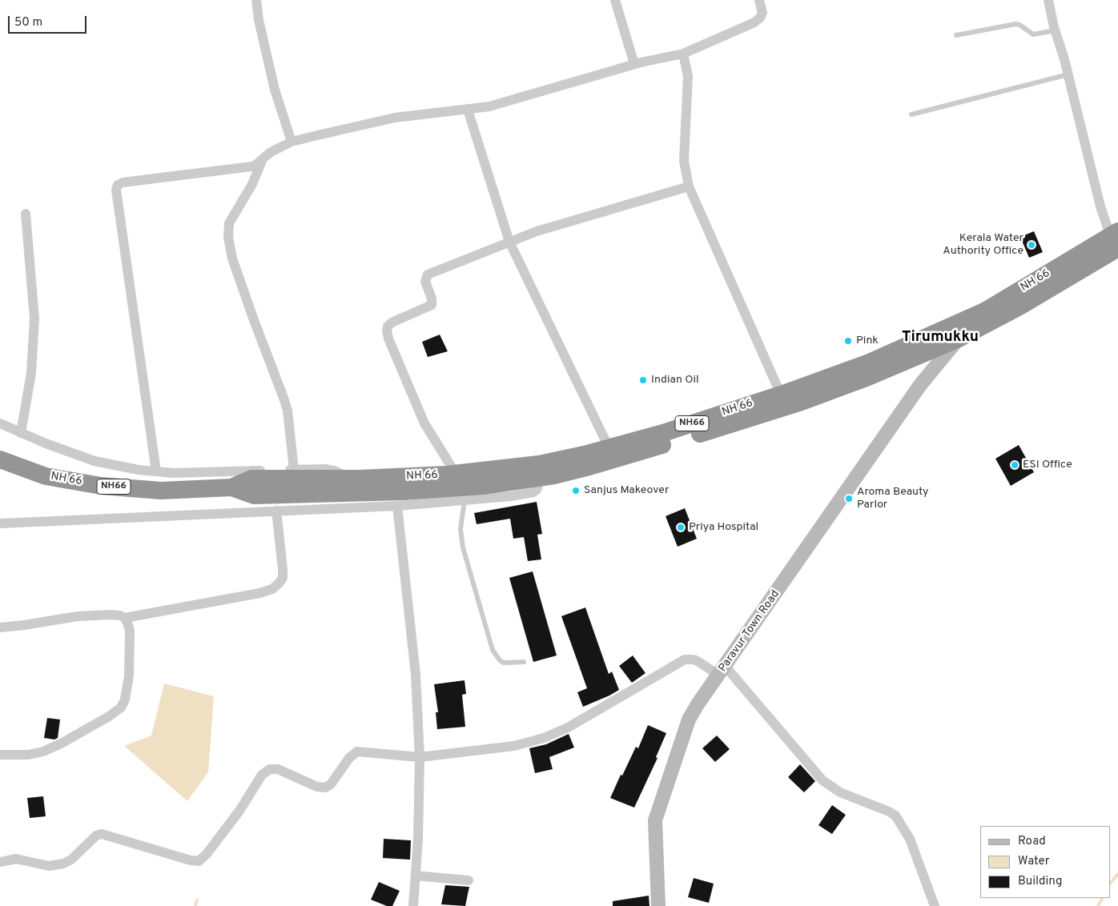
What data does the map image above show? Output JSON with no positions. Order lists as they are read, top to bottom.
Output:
{
  "streets": {
    "highway": ["NH 66", "NH66"],
    "main road": ["Paravur Town Road"]
  },
  "crossings": [
    ["NH 66", "Paravur Town Road"]
  ],
  "districts": ["Tirumukku"],
  "places": [
    "Kerala Water Authority Office",
    "Pink",
    "Indian Oil",
    "ESI Office",
    "Sanjus Makeover",
    "Aroma Beauty Parlor",
    "Priya Hospital"
  ],
  "legend": ["Road", "Water", "Building"],
  "scale_bar": "50 m"
}
